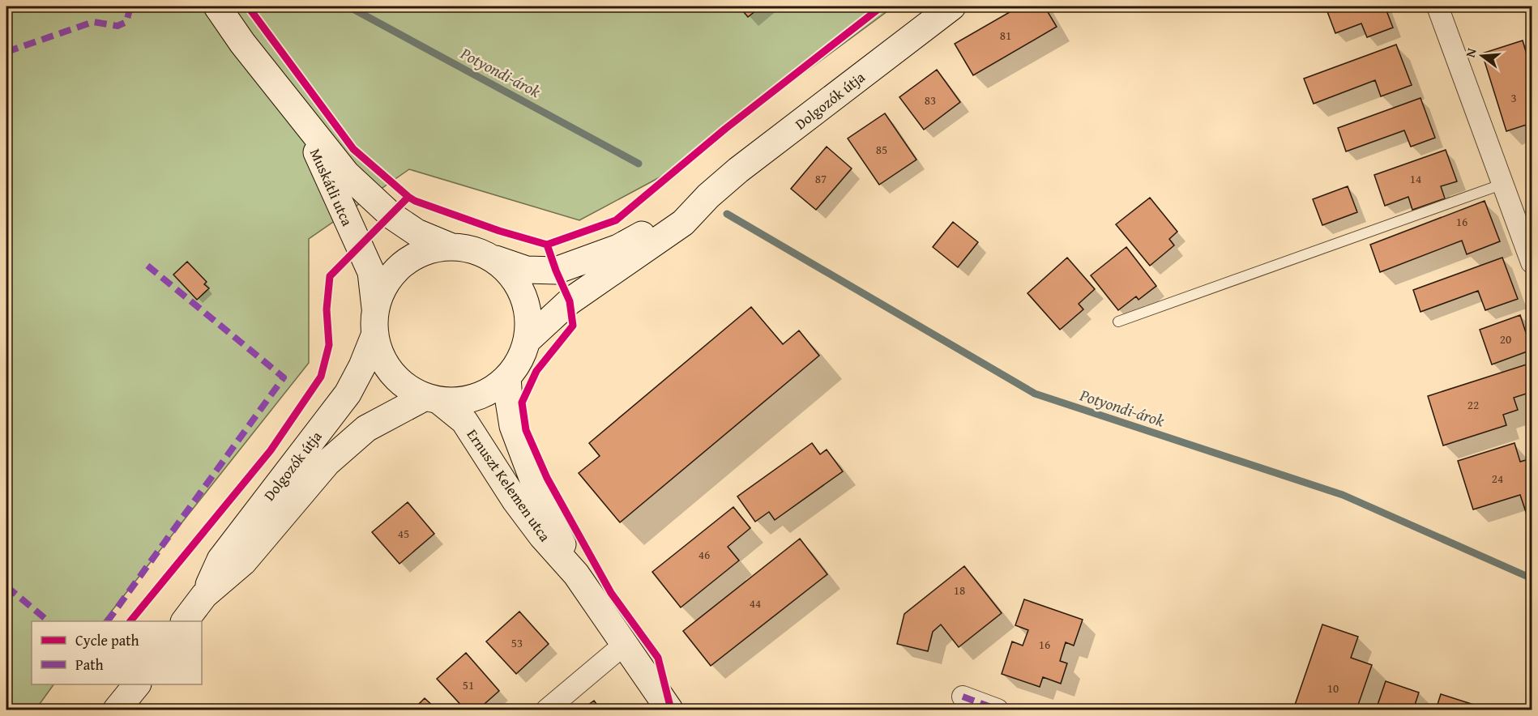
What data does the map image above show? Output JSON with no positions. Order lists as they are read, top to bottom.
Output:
{
  "streets": {
    "main road": ["Dolgozók útja", "Muskátli utca", "Ernuszt Kelemen utca"]
  },
  "crossings": [
    ["Dolgozók útja", "Muskátli utca"],
    ["Dolgozók útja", "Ernuszt Kelemen utca"],
    ["Muskátli utca", "Ernuszt Kelemen utca"]
  ],
  "water": ["Potyondi-árok"],
  "house_numbers": [
    "81",
    "3",
    "83",
    "85",
    "87",
    "14",
    "16",
    "20",
    "22",
    "24",
    "45",
    "46",
    "18",
    "44",
    "53",
    "16",
    "51",
    "10"
  ],
  "legend": ["Cycle path", "Path"],
  "north": "left"
}
